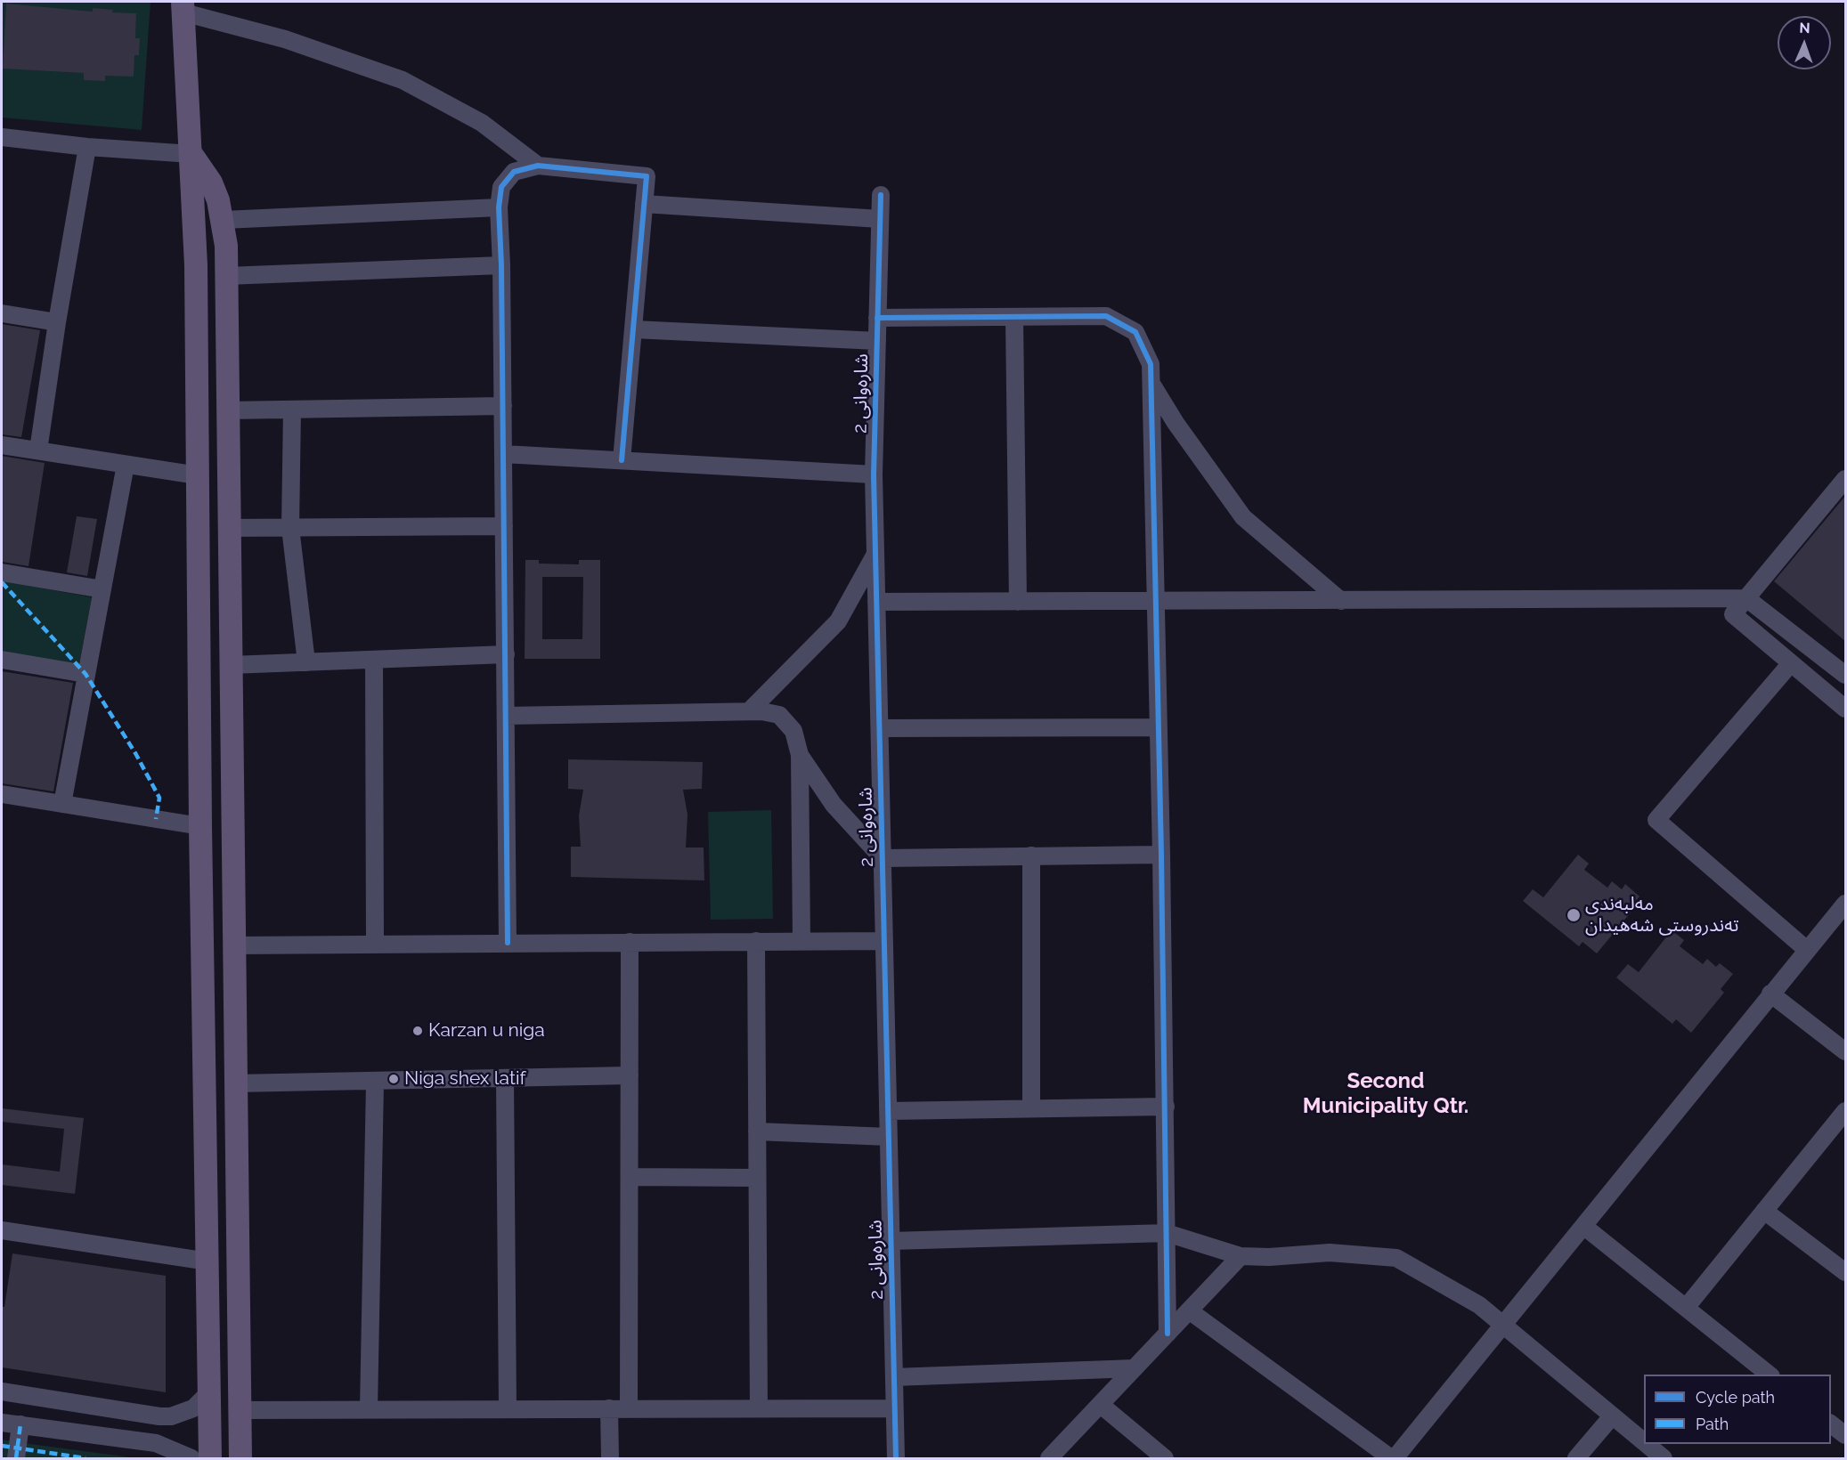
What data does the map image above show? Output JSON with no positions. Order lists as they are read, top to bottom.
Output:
{
  "streets": {
    "street": ["شارەوانی 2"]
  },
  "districts": ["Second Municipality Qtr."],
  "places": ["مەلبەندی تەندروستی شەهیدان", "Karzan u niga", "Niga shex latif"],
  "legend": ["Cycle path", "Path"],
  "north": "top"
}
